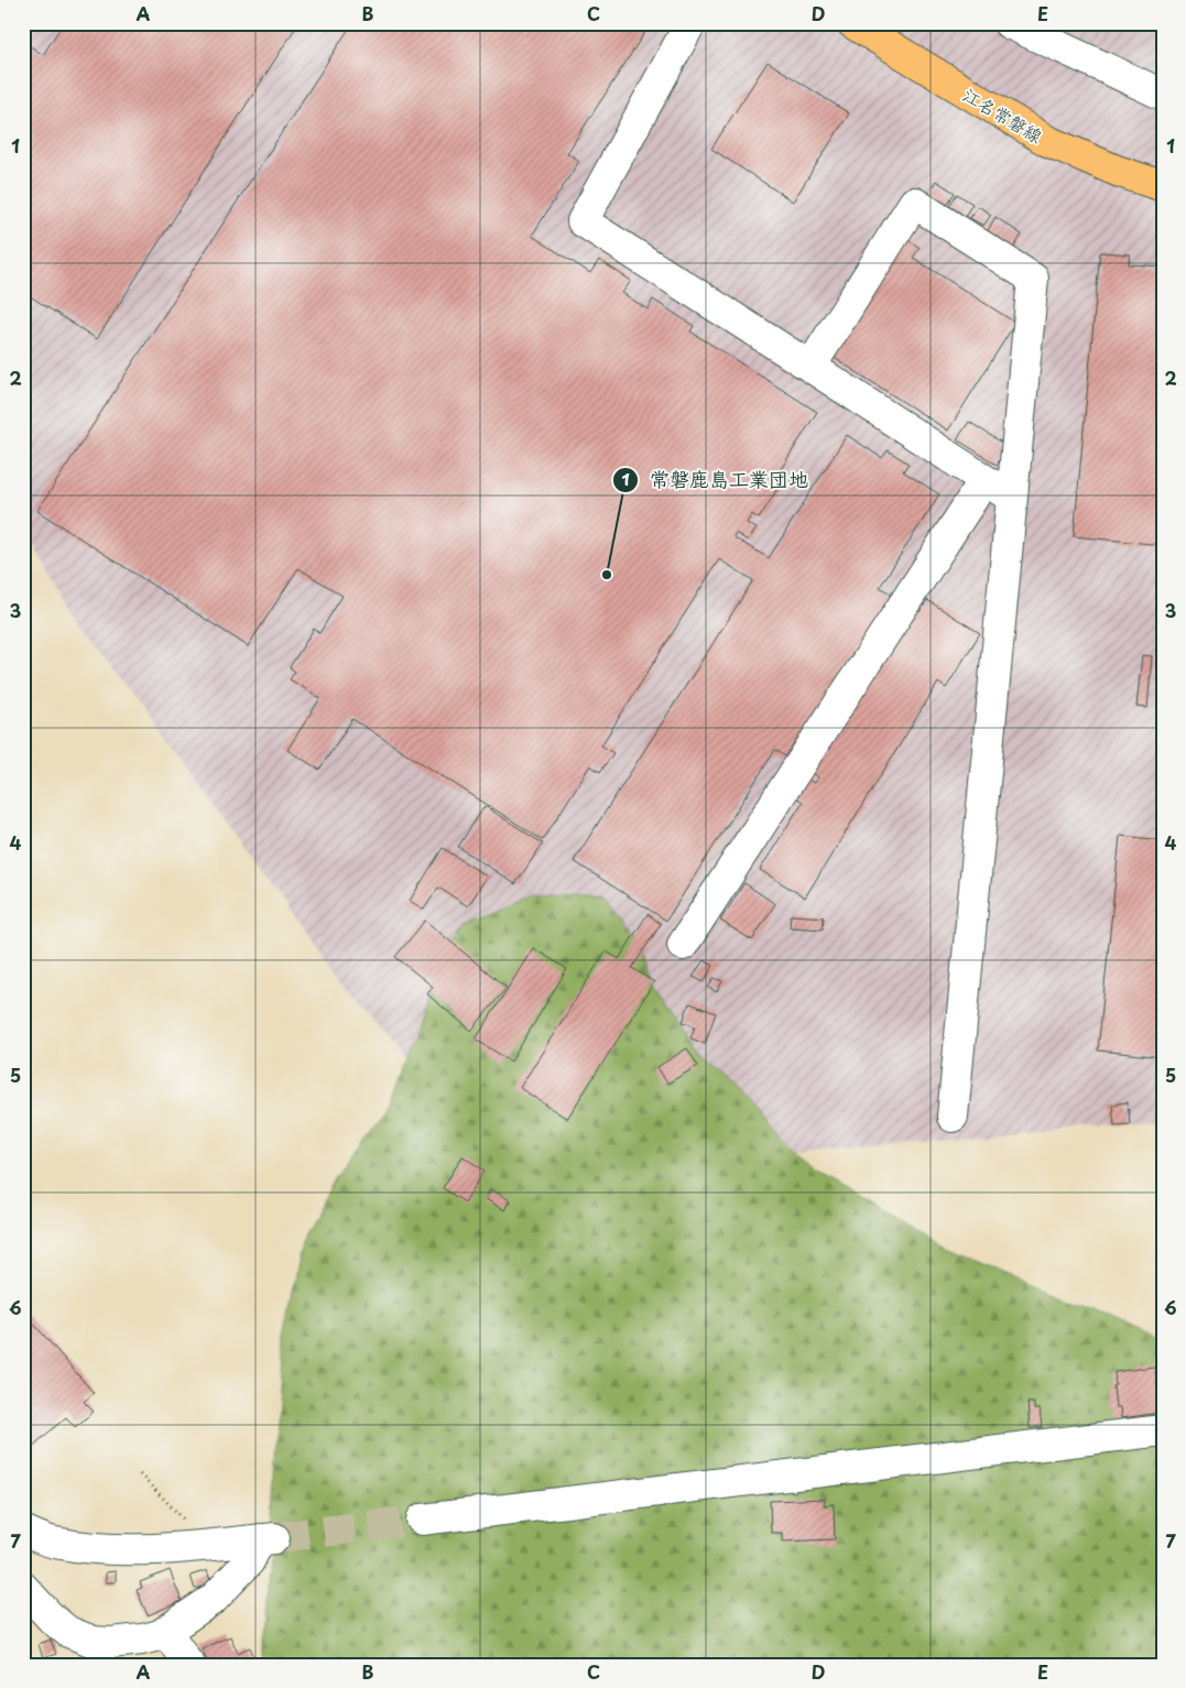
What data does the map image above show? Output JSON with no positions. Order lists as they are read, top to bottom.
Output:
{
  "streets": {
    "main road": ["江名常磐線"]
  },
  "places": ["常磐鹿島工業団地"],
  "grid": {
    "columns": [
      "A",
      "B",
      "C",
      "D",
      "E"
    ],
    "rows": [
      "1",
      "2",
      "3",
      "4",
      "5",
      "6",
      "7"
    ]
  }
}
